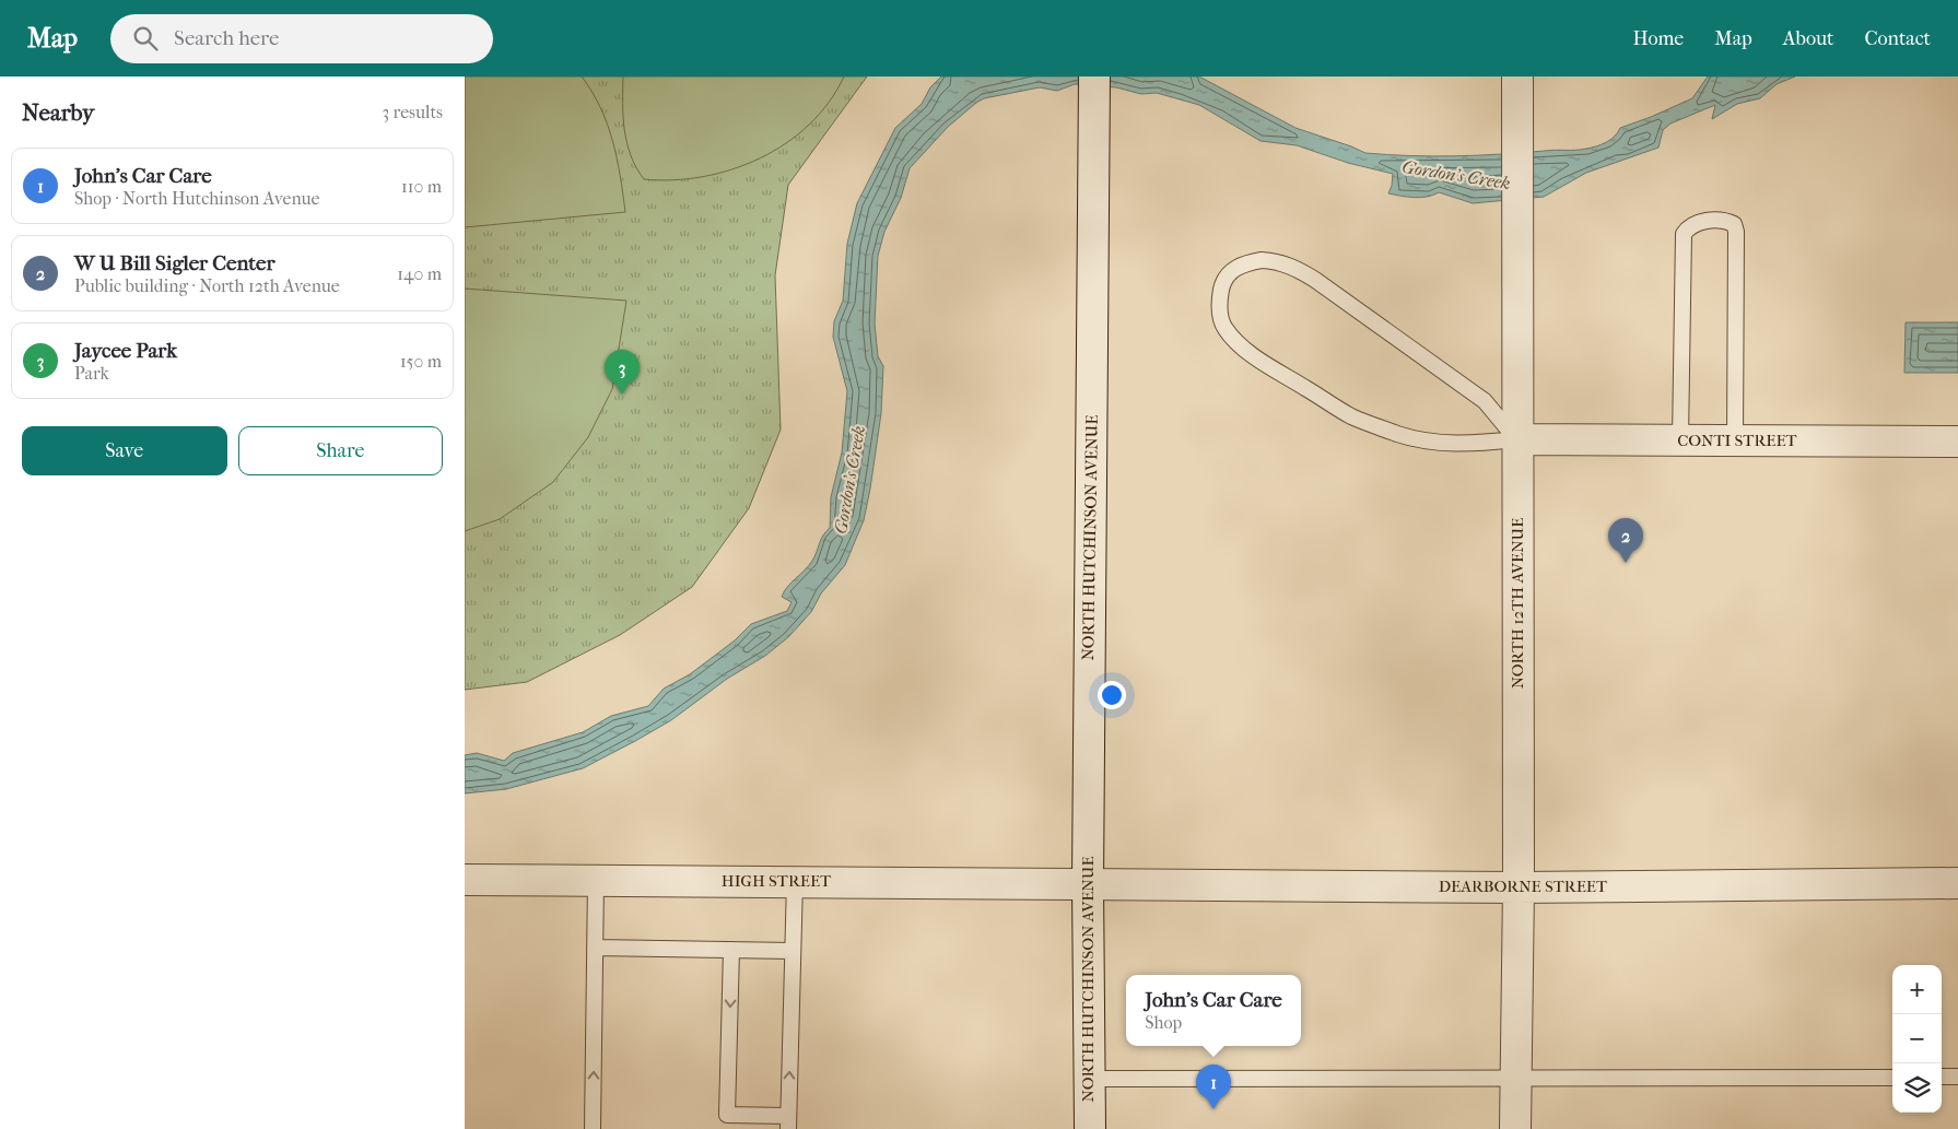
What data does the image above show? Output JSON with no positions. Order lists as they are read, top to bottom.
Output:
{
  "streets": {
    "street": [
      "CONTI STREET",
      "NORTH HUTCHINSON AVENUE",
      "NORTH 12TH AVENUE",
      "HIGH STREET",
      "DEARBORNE STREET"
    ]
  },
  "crossings": [
    ["CONTI STREET", "NORTH 12TH AVENUE"],
    ["NORTH HUTCHINSON AVENUE", "HIGH STREET"],
    ["NORTH HUTCHINSON AVENUE", "DEARBORNE STREET"],
    ["NORTH 12TH AVENUE", "DEARBORNE STREET"],
    ["HIGH STREET", "DEARBORNE STREET"]
  ],
  "water": ["Gordon's Creek"],
  "page": {
    "header": "Map",
    "search": "Search here",
    "nav": [
      "Home",
      "Map",
      "About",
      "Contact"
    ],
    "heading": ["Nearby", "3 results"],
    "list": [
      {
        "mark": "1",
        "name": "John's Car Care",
        "note": "Shop · North Hutchinson Avenue",
        "value": "110 m"
      },
      {
        "mark": "2",
        "name": "W U Bill Sigler Center",
        "note": "Public building · North 12th Avenue",
        "value": "140 m"
      },
      {
        "mark": "3",
        "name": "Jaycee Park",
        "note": "Park",
        "value": "150 m"
      }
    ],
    "pins": ["3", "2", "1"],
    "buttons": ["Save", "Share"],
    "map_buttons": ["+", "−"],
    "popup": ["John's Car Care", "Shop"]
  }
}
